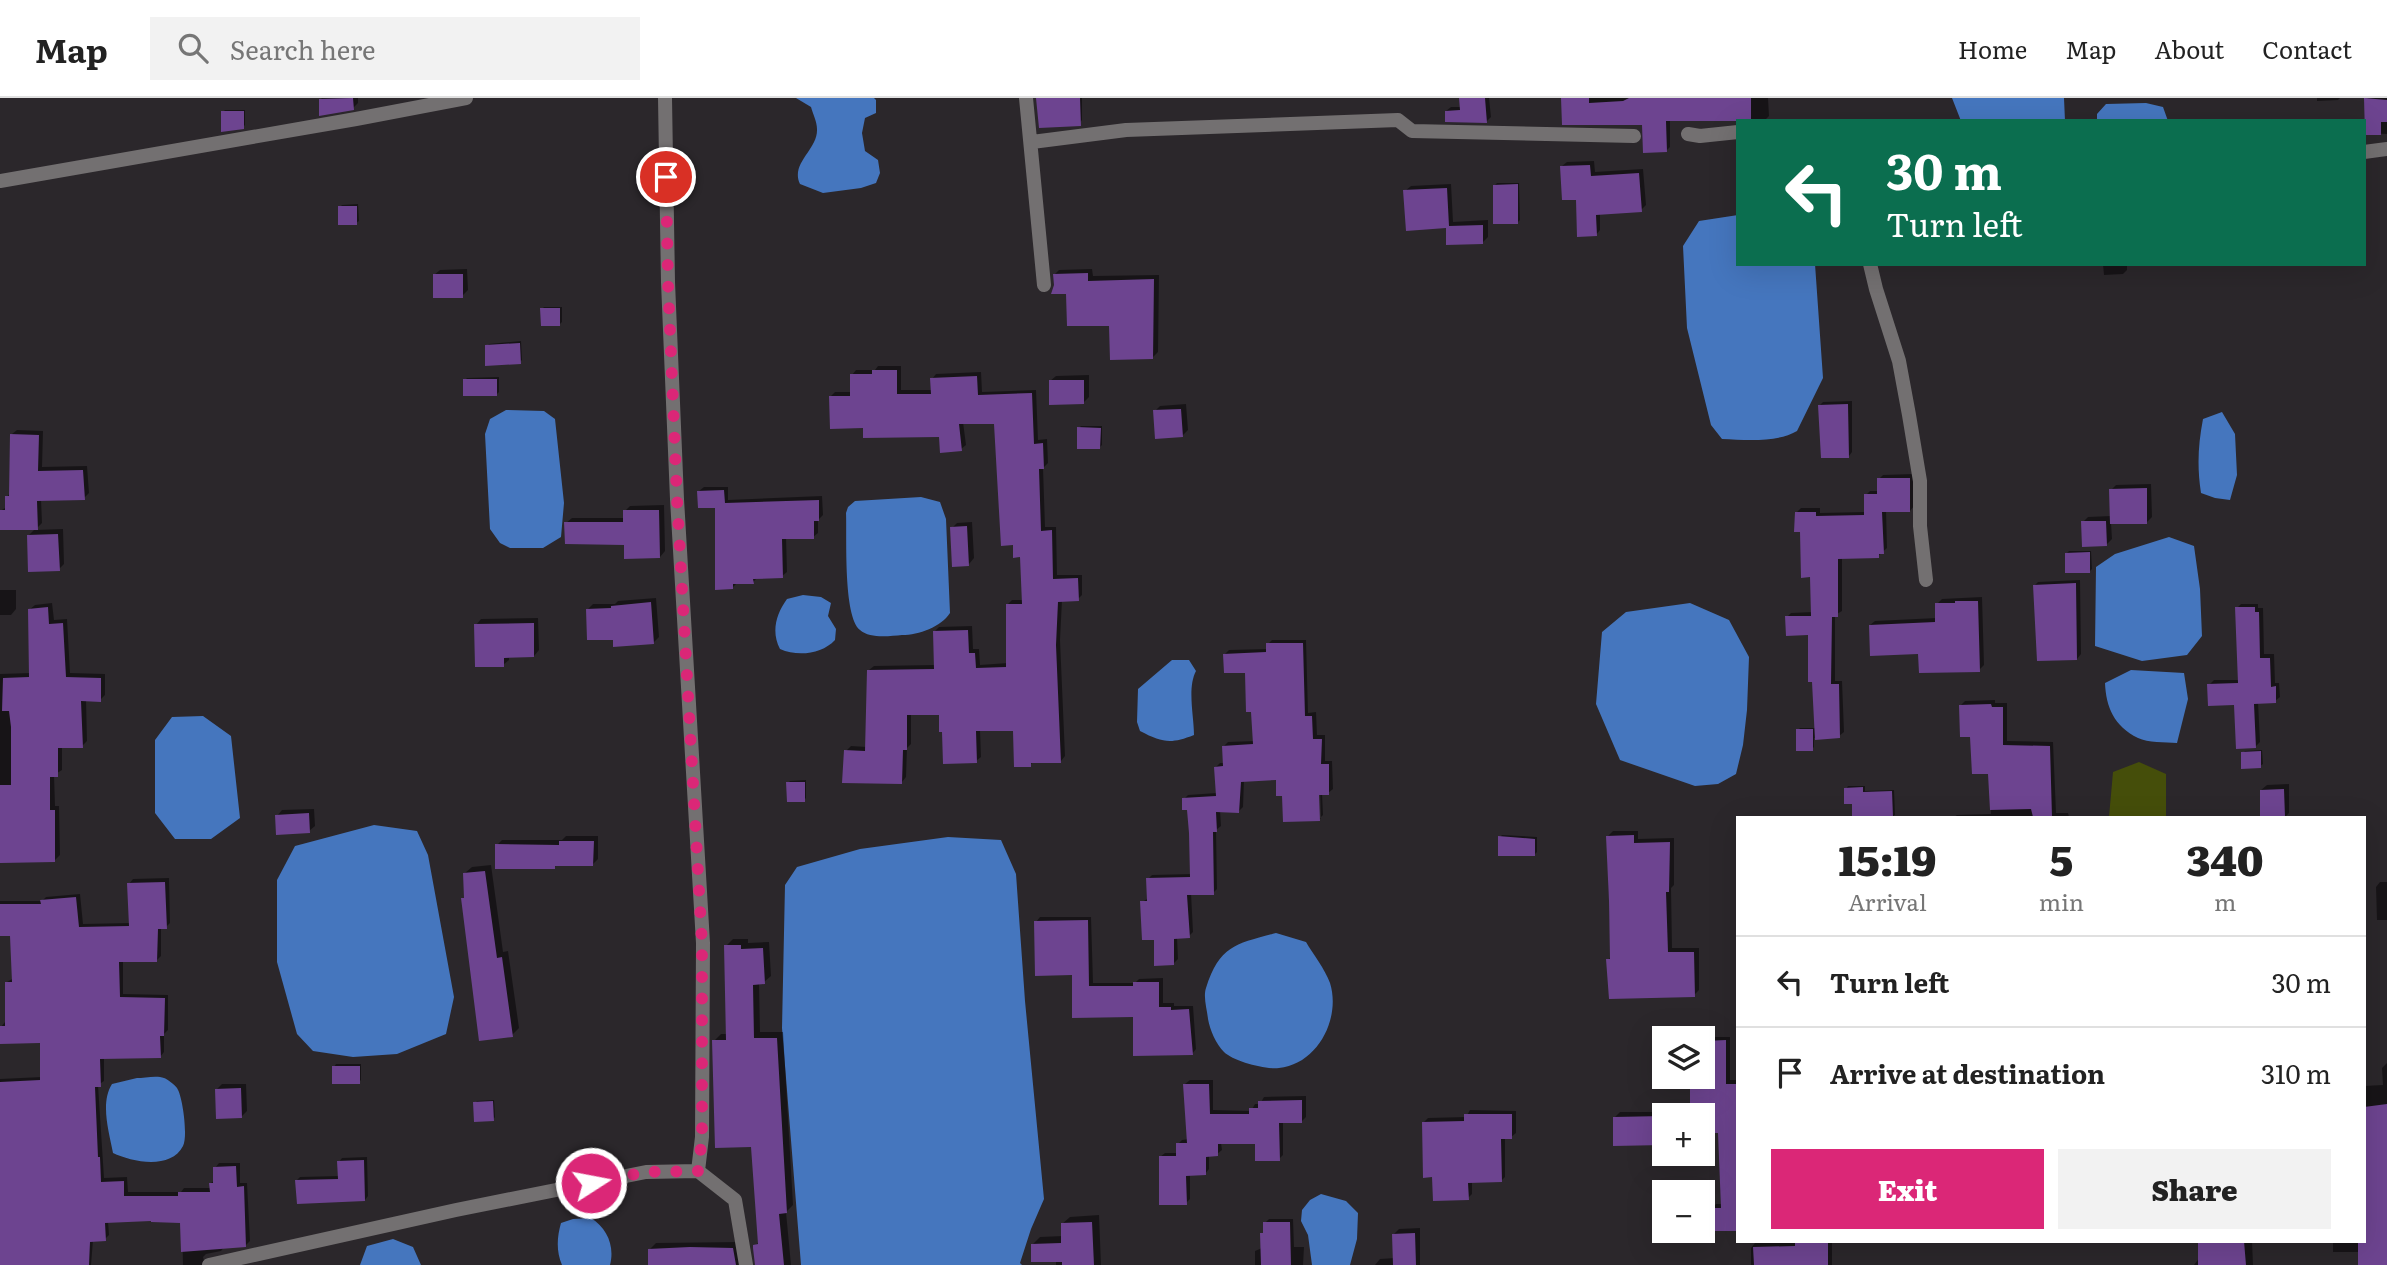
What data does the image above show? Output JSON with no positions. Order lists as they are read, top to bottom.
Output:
{
  "page": {
    "header": "Map",
    "search": "Search here",
    "nav": [
      "Home",
      "Map",
      "About",
      "Contact"
    ],
    "turn": ["30 m", "Turn left"],
    "eta": [
      "15:19",
      "Arrival",
      "5",
      "min",
      "340",
      "m"
    ],
    "list": [
      {
        "name": "Turn left",
        "value": "30 m"
      },
      {
        "name": "Arrive at destination",
        "value": "310 m"
      }
    ],
    "map_buttons": ["+", "−"],
    "buttons": ["Exit", "Share"]
  }
}
